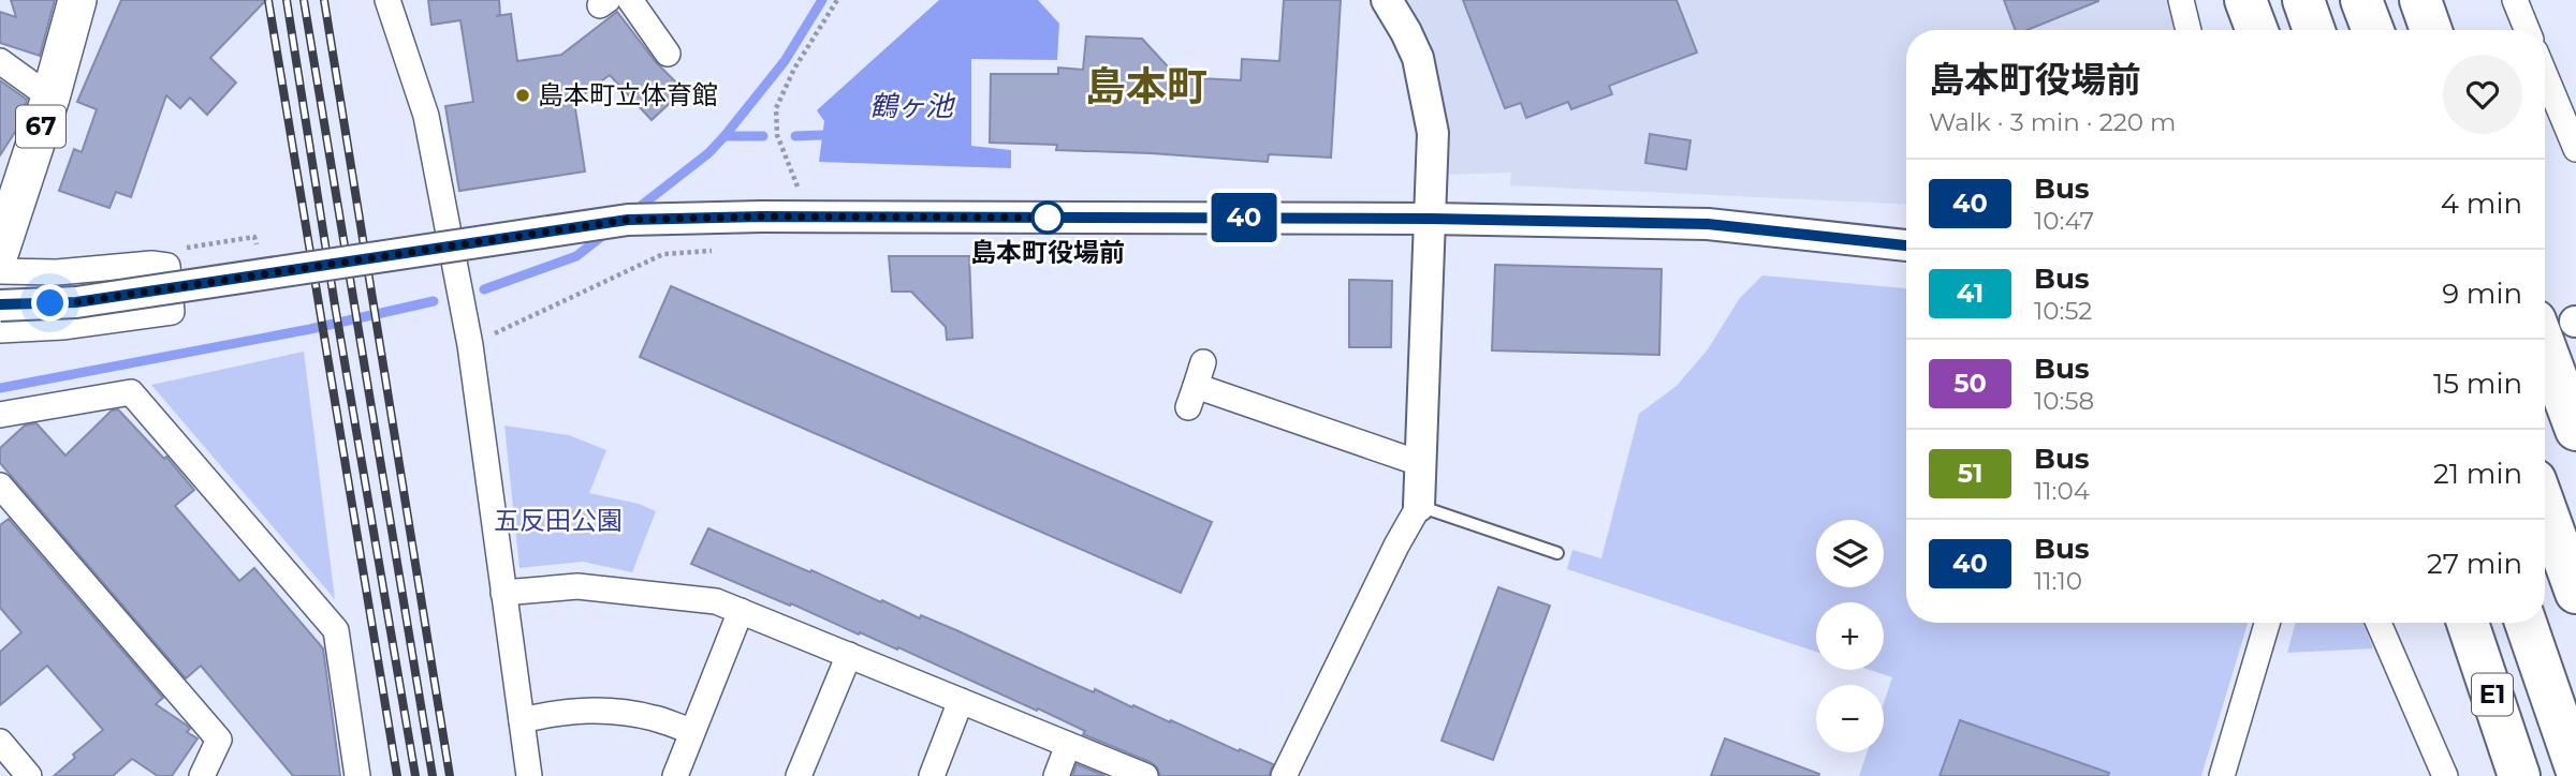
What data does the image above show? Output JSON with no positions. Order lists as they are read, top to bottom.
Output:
{
  "streets": {
    "highway": ["E1"],
    "main road": ["67"]
  },
  "districts": ["島本町"],
  "water": ["鶴ヶ池"],
  "parks": ["五反田公園"],
  "places": ["島本町立体育館", "島本町役場前"],
  "lines": ["bus line 40"],
  "page": {
    "on_map": "40",
    "heading": ["島本町役場前", "Walk · 3 min · 220 m"],
    "list": [
      {
        "mark": "40",
        "name": "Bus",
        "note": "10:47",
        "value": "4 min"
      },
      {
        "mark": "41",
        "name": "Bus",
        "note": "10:52",
        "value": "9 min"
      },
      {
        "mark": "50",
        "name": "Bus",
        "note": "10:58",
        "value": "15 min"
      },
      {
        "mark": "51",
        "name": "Bus",
        "note": "11:04",
        "value": "21 min"
      },
      {
        "mark": "40",
        "name": "Bus",
        "note": "11:10",
        "value": "27 min"
      }
    ],
    "map_buttons": ["+", "−"]
  }
}
